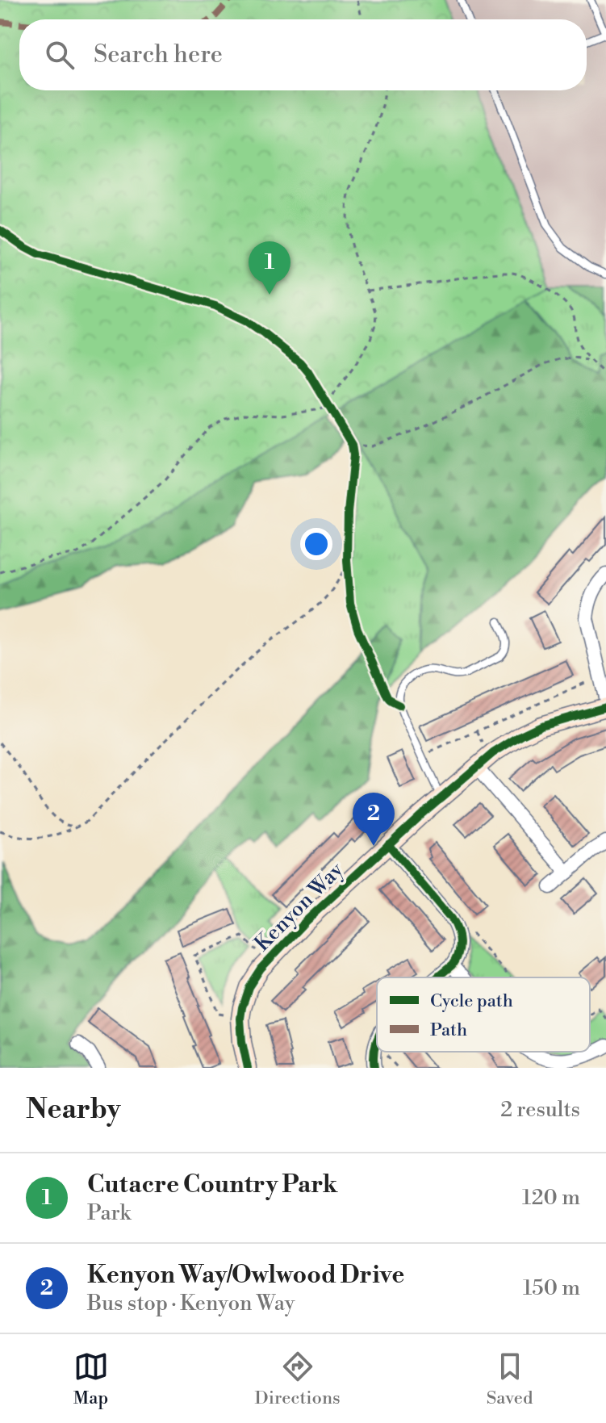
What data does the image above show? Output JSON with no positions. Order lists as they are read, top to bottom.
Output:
{
  "streets": {
    "street": ["Kenyon Way"]
  },
  "legend": ["Cycle path", "Path"],
  "page": {
    "search": "Search here",
    "pins": ["1", "2"],
    "heading": ["Nearby", "2 results"],
    "list": [
      {
        "mark": "1",
        "name": "Cutacre Country Park",
        "note": "Park",
        "value": "120 m"
      },
      {
        "mark": "2",
        "name": "Kenyon Way/Owlwood Drive",
        "note": "Bus stop · Kenyon Way",
        "value": "150 m"
      }
    ],
    "nav": ["Map", "Directions", "Saved"]
  }
}
